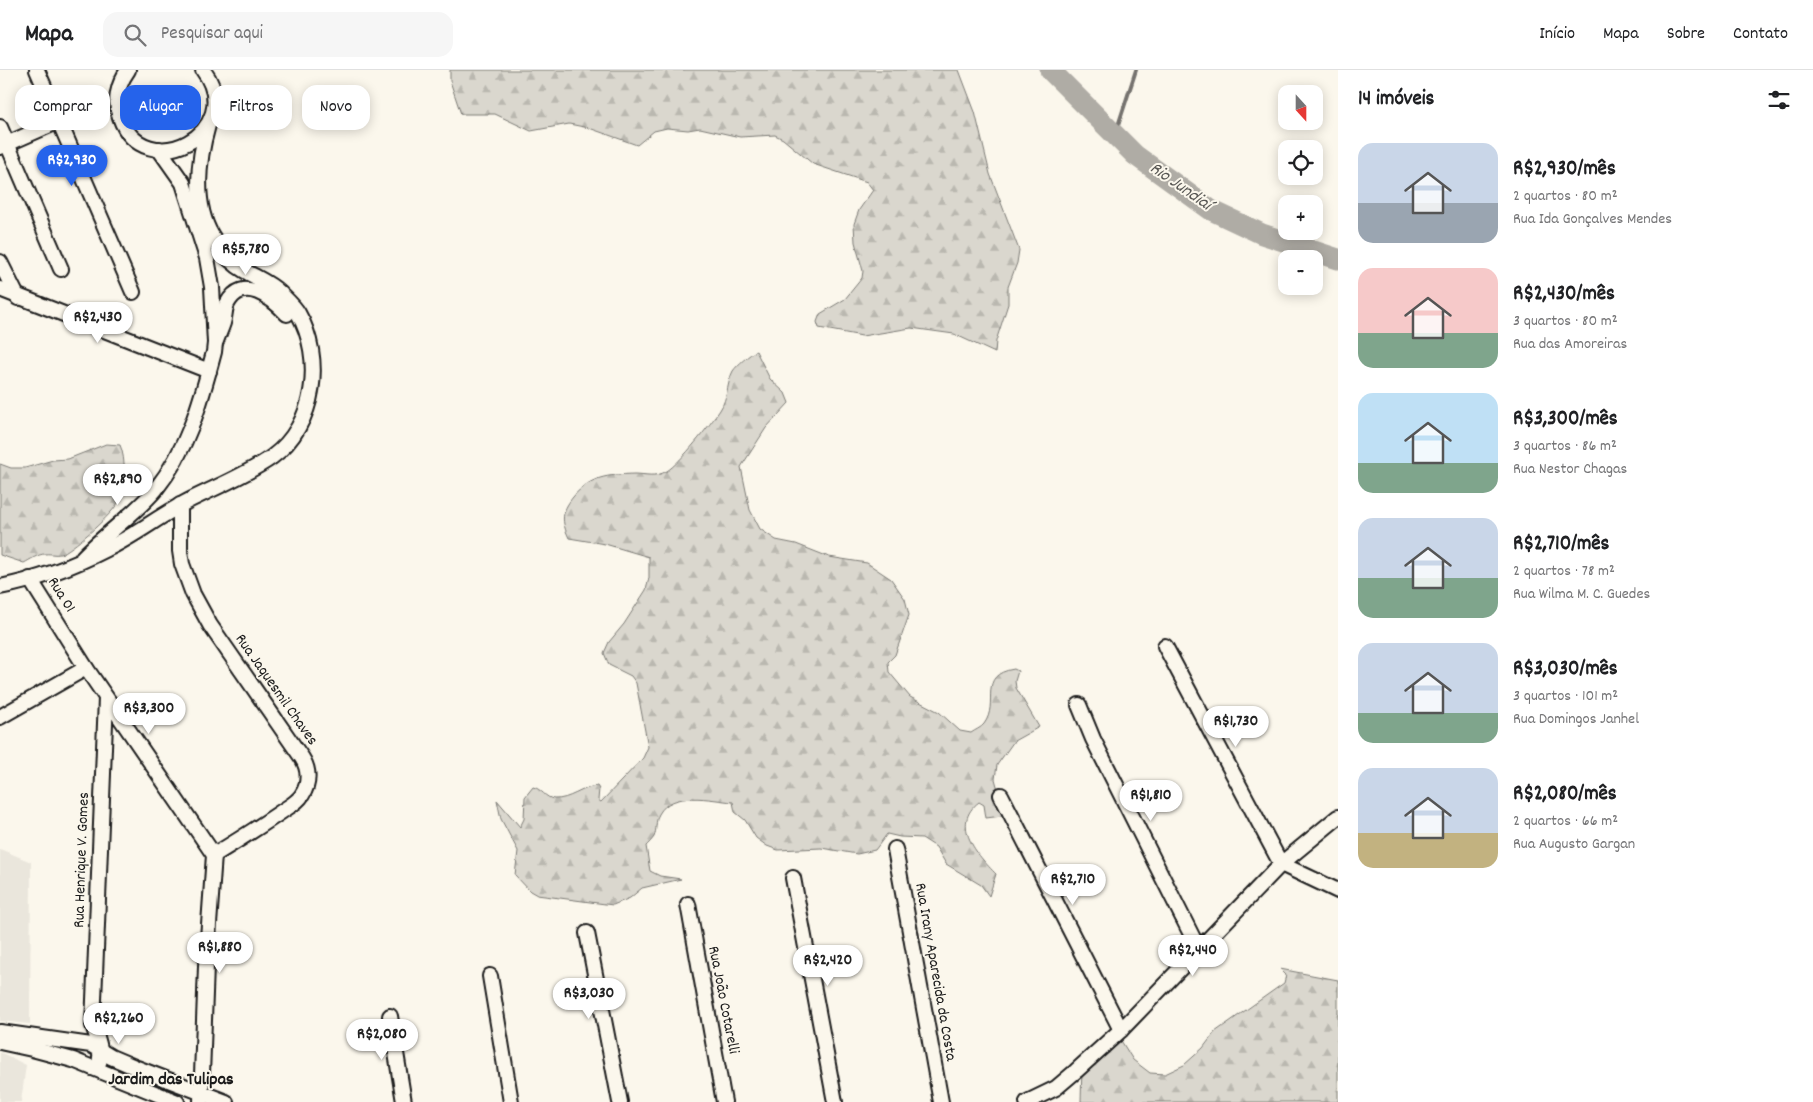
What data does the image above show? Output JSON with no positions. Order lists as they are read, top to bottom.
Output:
{
  "streets": {
    "street": [
      "Rua 01",
      "Rua Jaquesmil Chaves",
      "Rua Henrique V. Gomes",
      "Rua Irany Aparecida da Costa",
      "Rua João Cotarelli"
    ]
  },
  "crossings": [
    ["Rua 01", "Rua Jaquesmil Chaves"],
    ["Rua 01", "Rua Henrique V. Gomes"]
  ],
  "districts": ["Jardim das Tulipas"],
  "water": ["Rio Jundiaí"],
  "north": "bottom",
  "page": {
    "header": "Mapa",
    "search": "Pesquisar aqui",
    "nav": [
      "Início",
      "Mapa",
      "Sobre",
      "Contato"
    ],
    "heading": "14 imóveis",
    "map_buttons": ["+", "−"],
    "chip": [
      "Comprar",
      "Alugar",
      "Filtros",
      "Novo"
    ],
    "list": [
      {
        "name": "R$2,930/mês",
        "note": "2 quartos · 80 m² · Rua Ida Gonçalves Mendes"
      },
      {
        "name": "R$2,430/mês",
        "note": "3 quartos · 80 m² · Rua das Amoreiras"
      },
      {
        "name": "R$3,300/mês",
        "note": "3 quartos · 86 m² · Rua Nestor Chagas"
      },
      {
        "name": "R$2,710/mês",
        "note": "2 quartos · 78 m² · Rua Wilma M. C. Guedes"
      },
      {
        "name": "R$3,030/mês",
        "note": "3 quartos · 101 m² · Rua Domingos Janhel"
      },
      {
        "name": "R$2,080/mês",
        "note": "2 quartos · 66 m² · Rua Augusto Gargan"
      }
    ],
    "price": [
      "R$2,930",
      "R$5,780",
      "R$2,430",
      "R$2,890",
      "R$3,300",
      "R$1,730",
      "R$1,810",
      "R$2,710",
      "R$1,880",
      "R$2,440",
      "R$2,420",
      "R$3,030",
      "R$2,260",
      "R$2,080"
    ]
  }
}
